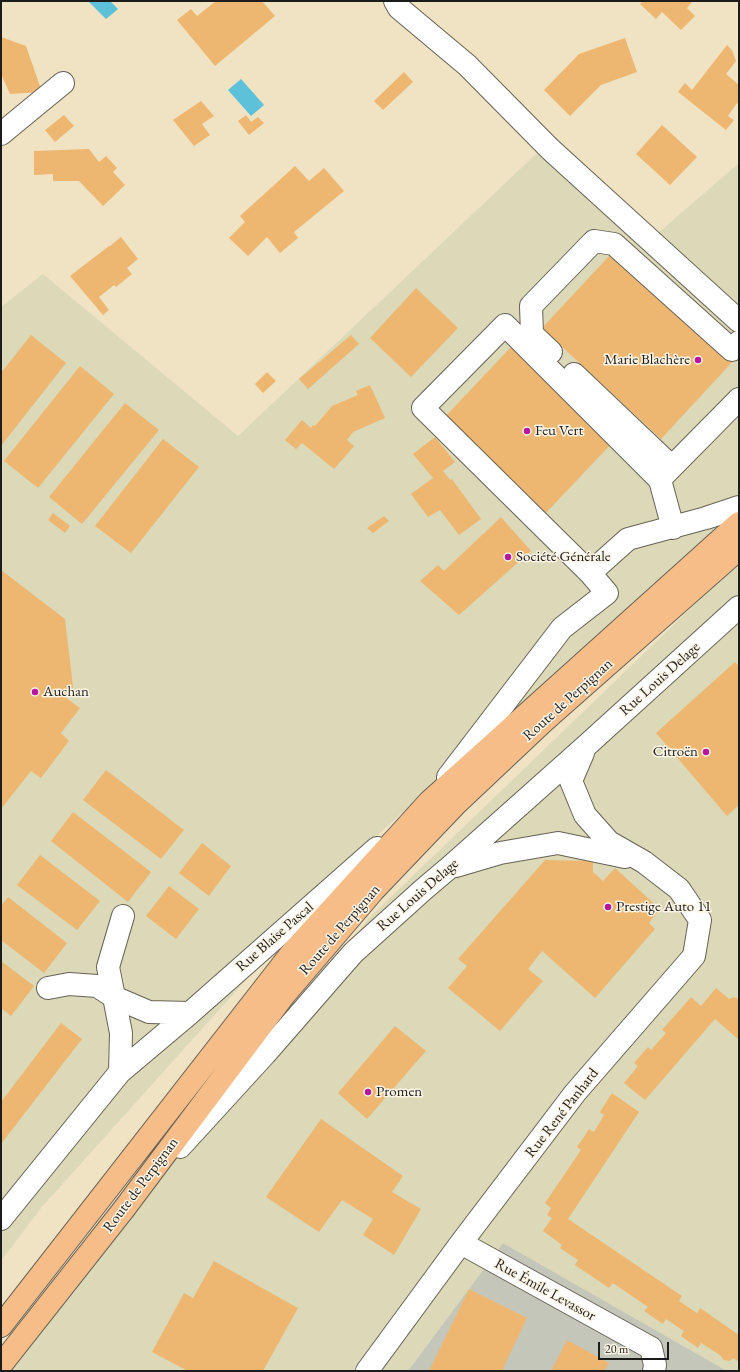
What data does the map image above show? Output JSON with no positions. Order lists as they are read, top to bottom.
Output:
{
  "streets": {
    "main road": ["Route de Perpignan"],
    "street": [
      "Rue Louis Delage",
      "Rue Blaise Pascal",
      "Rue René Panhard",
      "Rue Émile Levassor"
    ]
  },
  "crossings": [
    ["Rue Louis Delage", "Route de Perpignan"],
    ["Rue Louis Delage", "Rue René Panhard"],
    ["Route de Perpignan", "Rue Blaise Pascal"],
    ["Rue René Panhard", "Rue Émile Levassor"]
  ],
  "places": [
    "Marie Blachère",
    "Feu Vert",
    "Société Générale",
    "Auchan",
    "Citroën",
    "Prestige Auto 11",
    "Promen"
  ],
  "scale_bar": "20 m"
}
